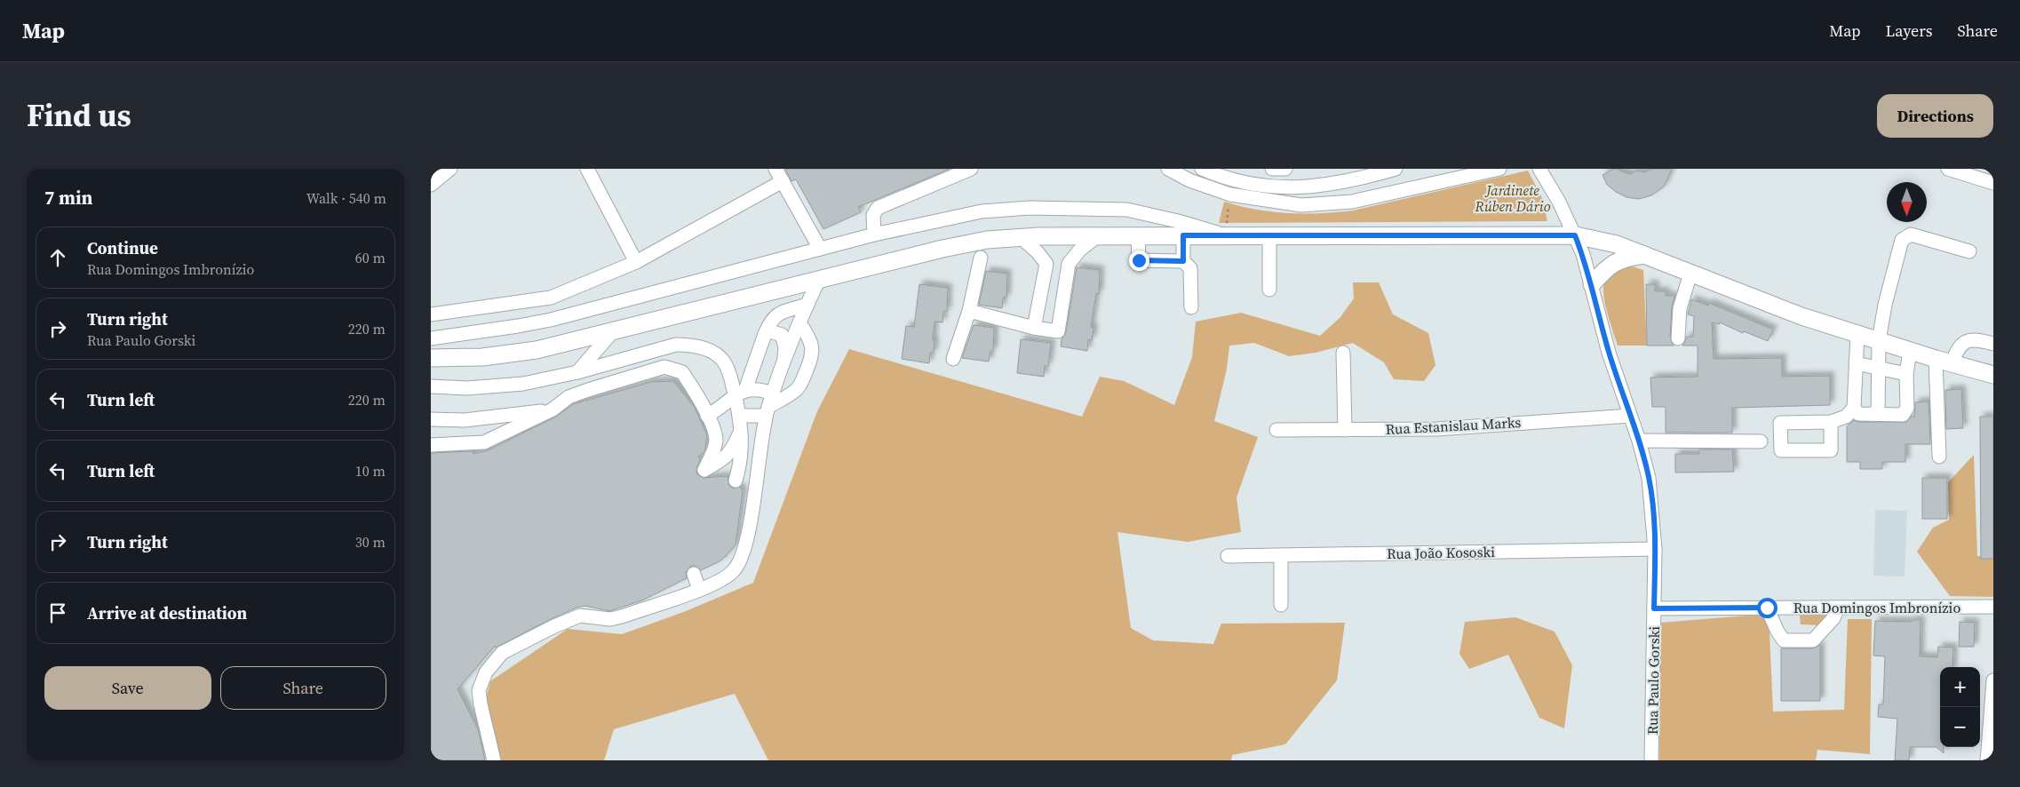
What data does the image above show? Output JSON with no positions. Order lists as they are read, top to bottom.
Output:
{
  "streets": {
    "street": [
      "Rua Estanislau Marks",
      "Rua João Kososki",
      "Rua Domingos Imbronízio",
      "Rua Paulo Gorski"
    ]
  },
  "crossings": [
    ["Rua Estanislau Marks", "Rua Paulo Gorski"],
    ["Rua João Kososki", "Rua Paulo Gorski"],
    ["Rua Domingos Imbronízio", "Rua Paulo Gorski"]
  ],
  "parks": ["Jardinete Rúben Dário"],
  "north": "bottom",
  "page": {
    "header": "Map",
    "nav": ["Map", "Layers", "Share"],
    "title": "Find us",
    "buttons": [
      "Directions",
      ["Save", "Share"]
    ],
    "heading": ["7 min", "Walk · 540 m"],
    "list": [
      ["Continue", "Rua Domingos Imbronízio", "60 m"],
      ["Turn right", "Rua Paulo Gorski", "220 m"],
      ["Turn left", "220 m"],
      ["Turn left", "10 m"],
      ["Turn right", "30 m"],
      "Arrive at destination"
    ],
    "map_buttons": ["+", "−"]
  }
}
